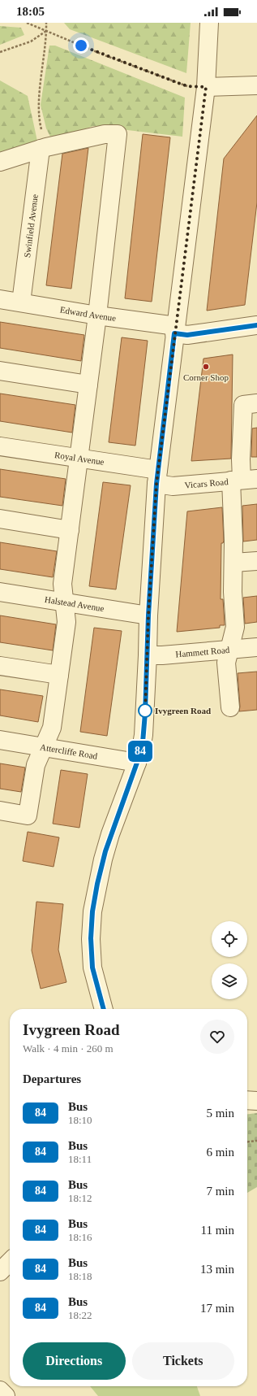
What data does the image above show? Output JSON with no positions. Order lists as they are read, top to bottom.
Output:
{
  "streets": {
    "street": [
      "Swinfield Avenue",
      "Edward Avenue",
      "Royal Avenue",
      "Vicars Road",
      "Halstead Avenue",
      "Hammett Road",
      "Attercliffe Road"
    ]
  },
  "crossings": [
    ["Swinfield Avenue", "Edward Avenue"],
    ["Royal Avenue", "Vicars Road"]
  ],
  "places": ["Corner Shop", "Ivygreen Road"],
  "lines": ["bus line 84"],
  "page": {
    "status": "18:05",
    "on_map": "84",
    "heading": [
      ["Ivygreen Road", "Walk · 4 min · 260 m"],
      "Departures"
    ],
    "list": [
      {
        "mark": "84",
        "name": "Bus",
        "note": "18:10",
        "value": "5 min"
      },
      {
        "mark": "84",
        "name": "Bus",
        "note": "18:11",
        "value": "6 min"
      },
      {
        "mark": "84",
        "name": "Bus",
        "note": "18:12",
        "value": "7 min"
      },
      {
        "mark": "84",
        "name": "Bus",
        "note": "18:16",
        "value": "11 min"
      },
      {
        "mark": "84",
        "name": "Bus",
        "note": "18:18",
        "value": "13 min"
      },
      {
        "mark": "84",
        "name": "Bus",
        "note": "18:22",
        "value": "17 min"
      }
    ],
    "buttons": ["Directions", "Tickets"]
  }
}
